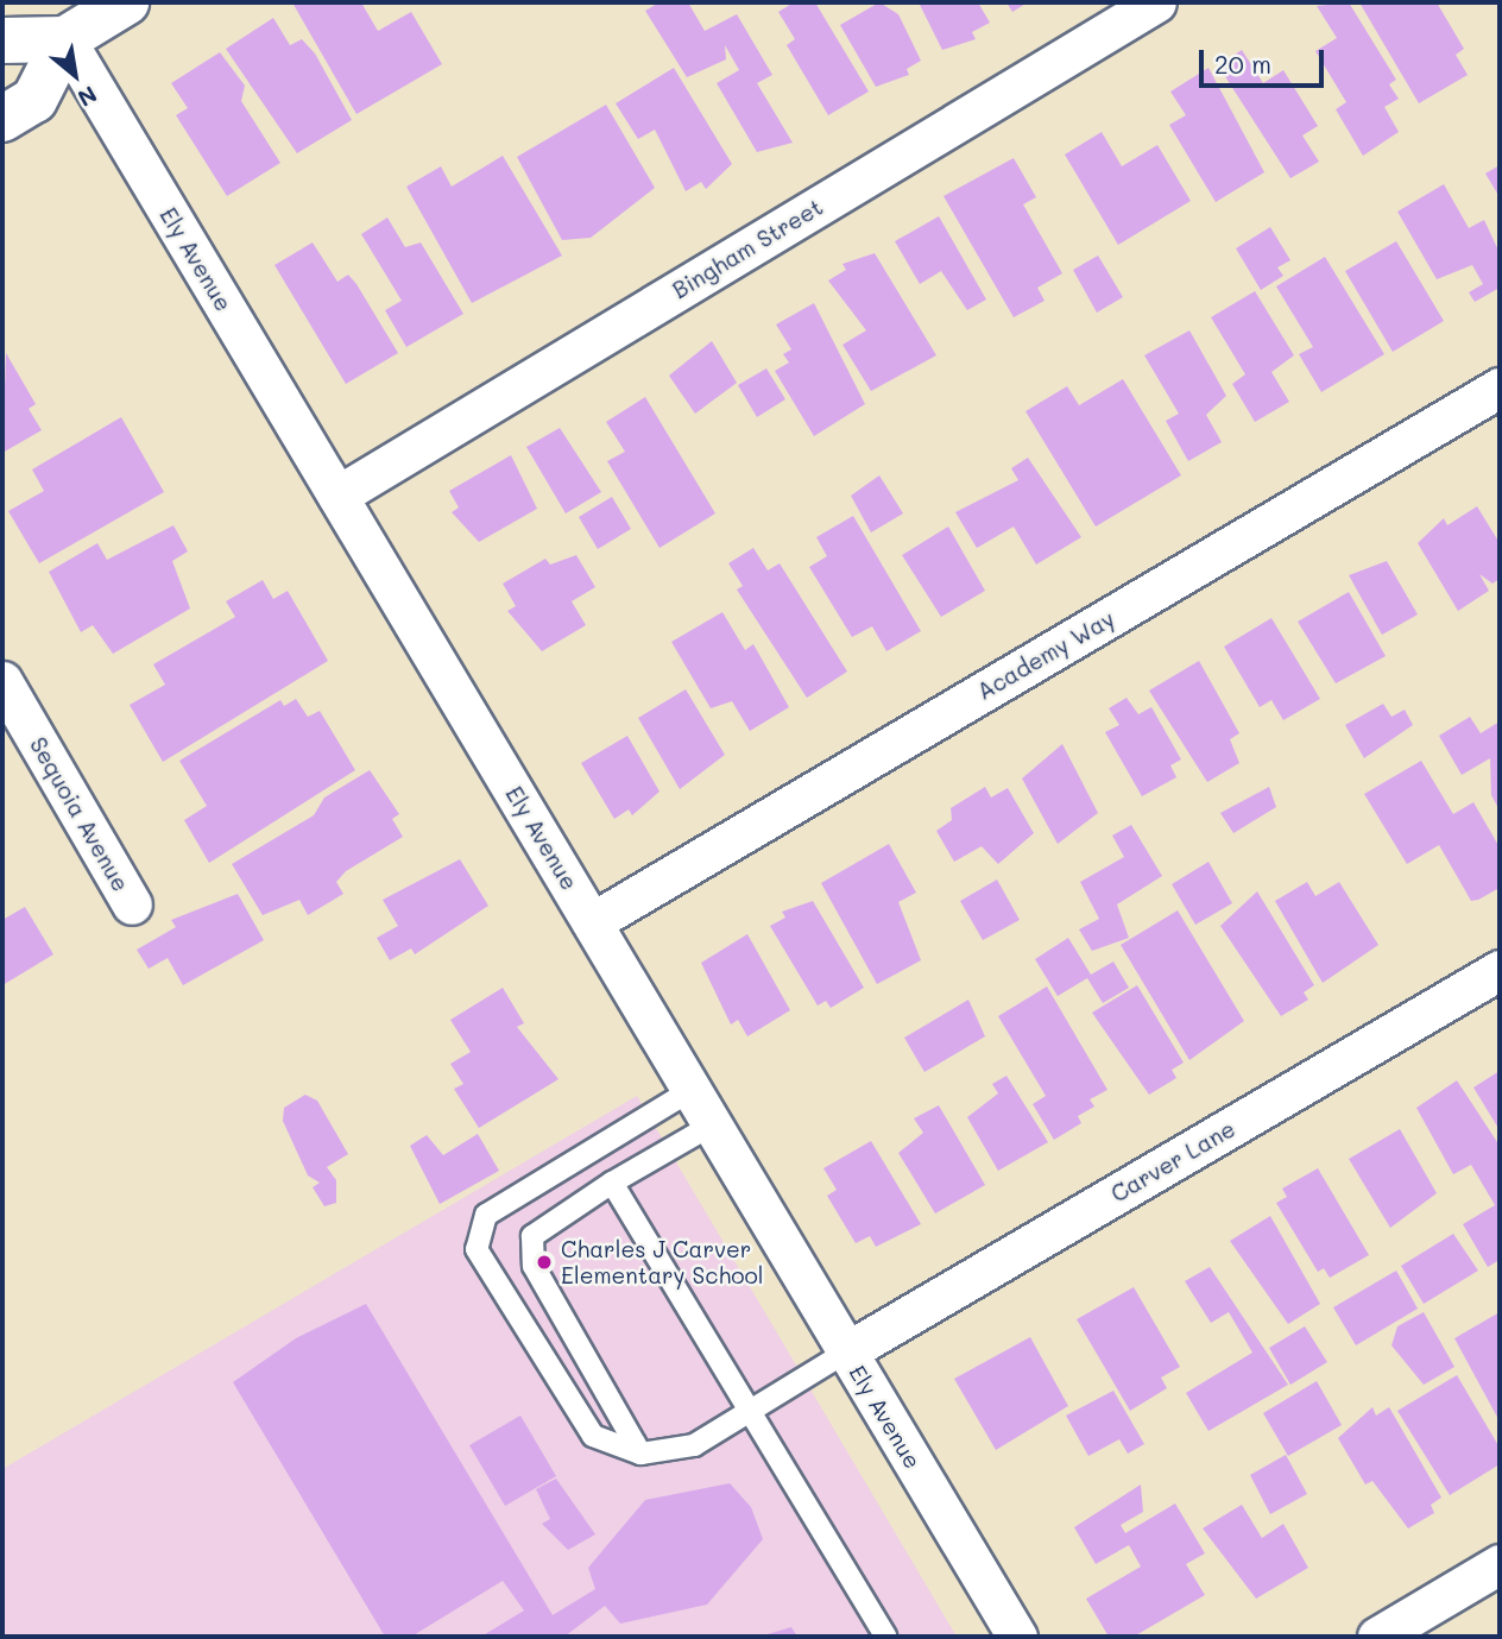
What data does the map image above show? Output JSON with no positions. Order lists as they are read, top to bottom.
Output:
{
  "streets": {
    "street": [
      "Bingham Street",
      "Ely Avenue",
      "Academy Way",
      "Sequoia Avenue",
      "Carver Lane"
    ]
  },
  "crossings": [
    ["Bingham Street", "Ely Avenue"],
    ["Ely Avenue", "Academy Way"],
    ["Ely Avenue", "Carver Lane"]
  ],
  "places": ["Charles J Carver Elementary School"],
  "scale_bar": "20 m",
  "north": "bottom right"
}
